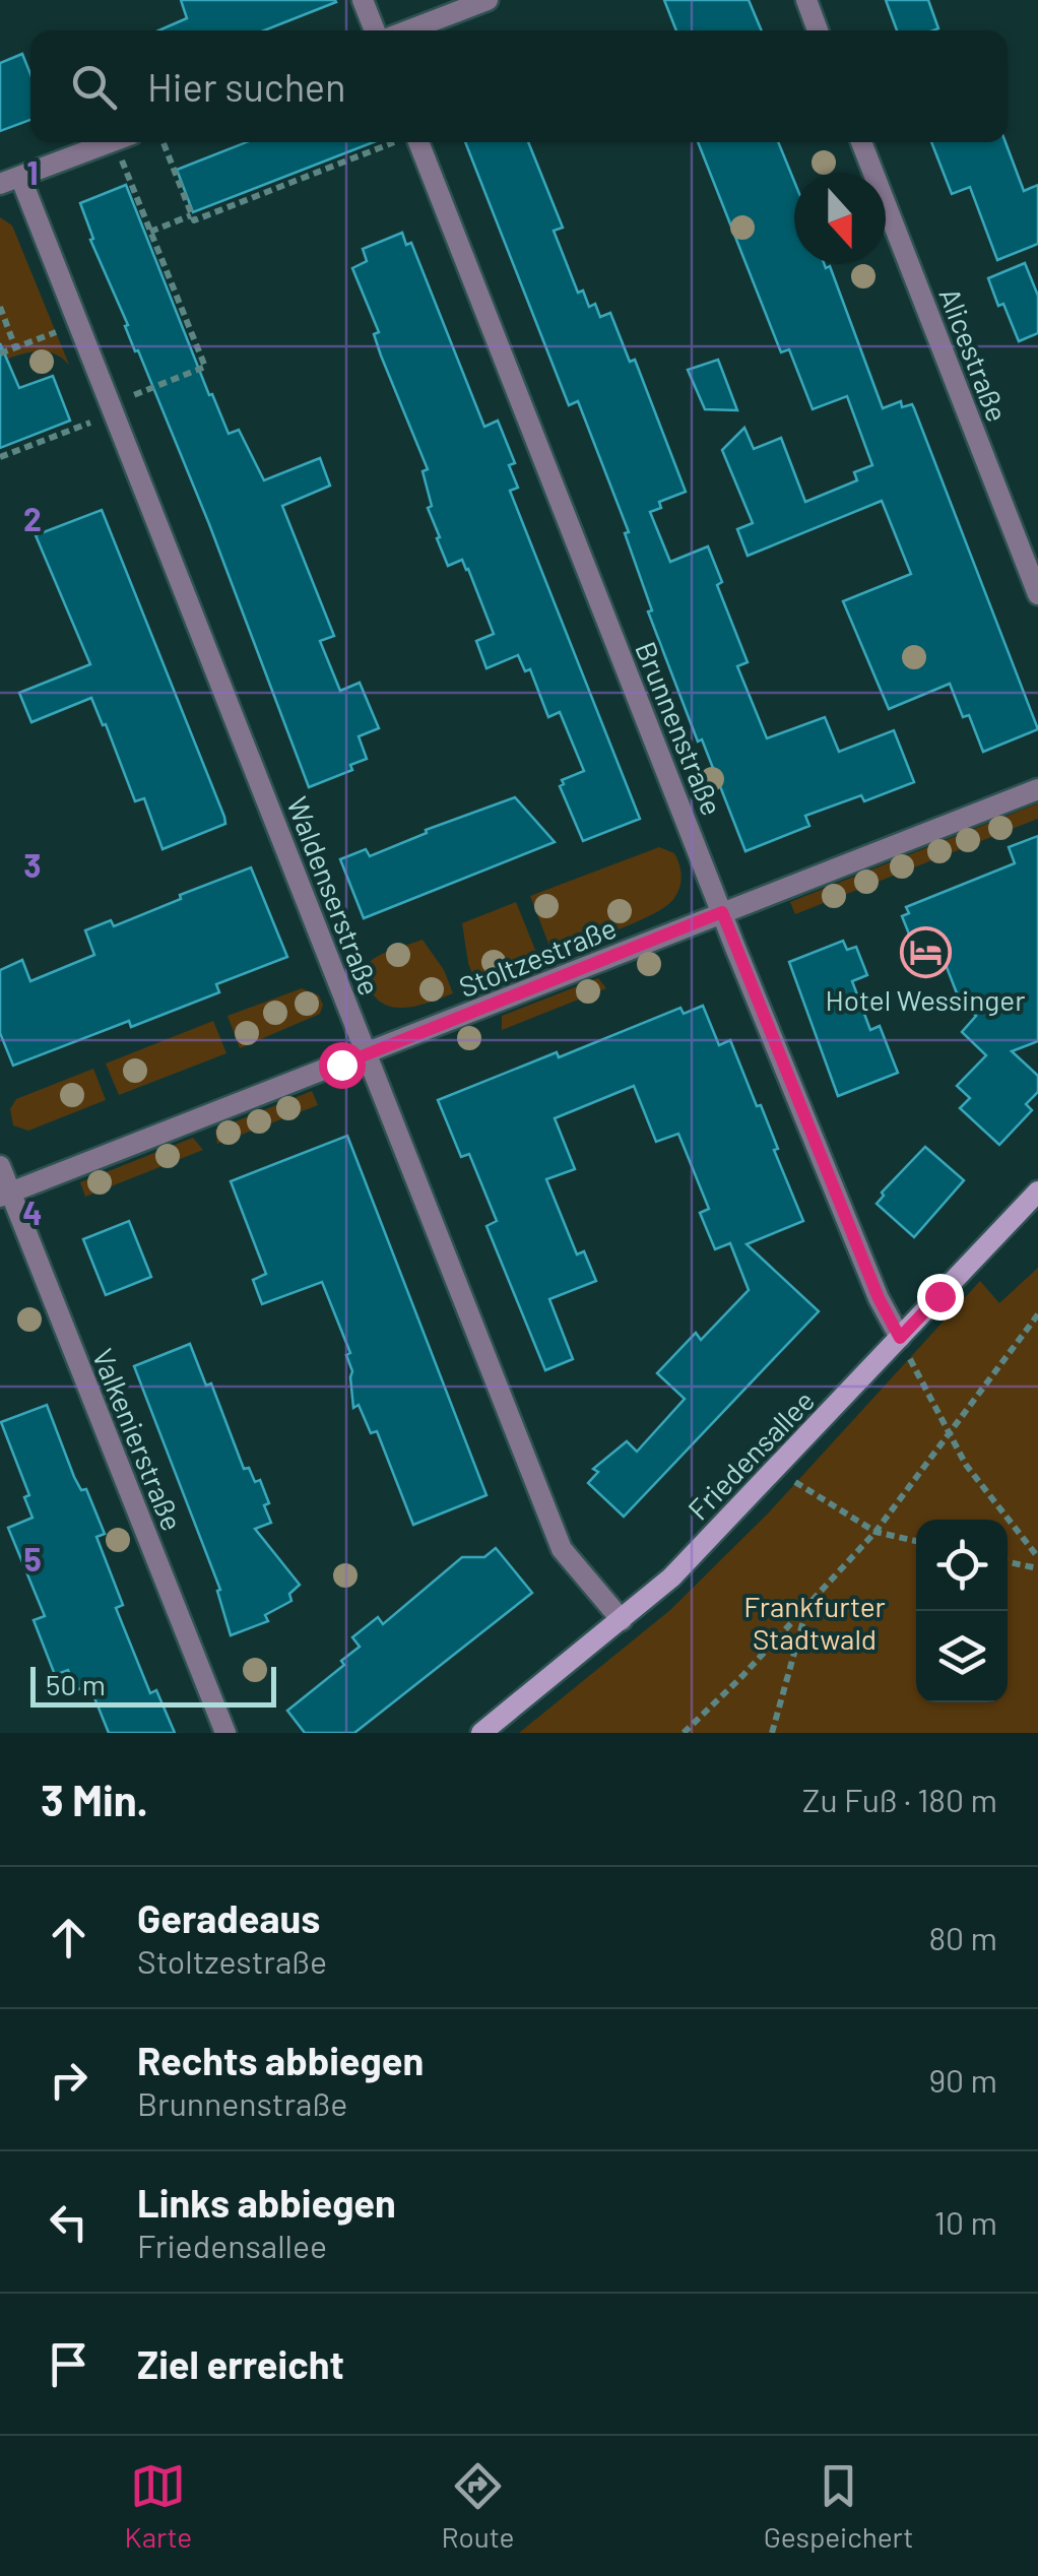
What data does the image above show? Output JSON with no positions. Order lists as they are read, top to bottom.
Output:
{
  "streets": {
    "street": [
      "Alicestraße",
      "Brunnenstraße",
      "Waldenserstraße",
      "Stoltzestraße",
      "Valkenierstraße",
      "Friedensallee"
    ]
  },
  "crossings": [
    ["Brunnenstraße", "Stoltzestraße"],
    ["Brunnenstraße", "Friedensallee"],
    ["Waldenserstraße", "Stoltzestraße"],
    ["Waldenserstraße", "Friedensallee"],
    ["Stoltzestraße", "Valkenierstraße"]
  ],
  "parks": ["Frankfurter Stadtwald"],
  "places": {
    "hotel": ["Hotel Wessinger"]
  },
  "scale_bar": "50 m",
  "north": "bottom",
  "page": {
    "search": "Hier suchen",
    "scale": "50 m",
    "heading": ["3 Min.", "Zu Fuß · 180 m"],
    "list": [
      ["Geradeaus", "Stoltzestraße", "80 m"],
      ["Rechts abbiegen", "Brunnenstraße", "90 m"],
      ["Links abbiegen", "Friedensallee", "10 m"],
      "Ziel erreicht"
    ],
    "nav": ["Karte", "Route", "Gespeichert"]
  },
  "grid": {
    "rows": [
      "1",
      "2",
      "3",
      "4",
      "5"
    ]
  }
}
